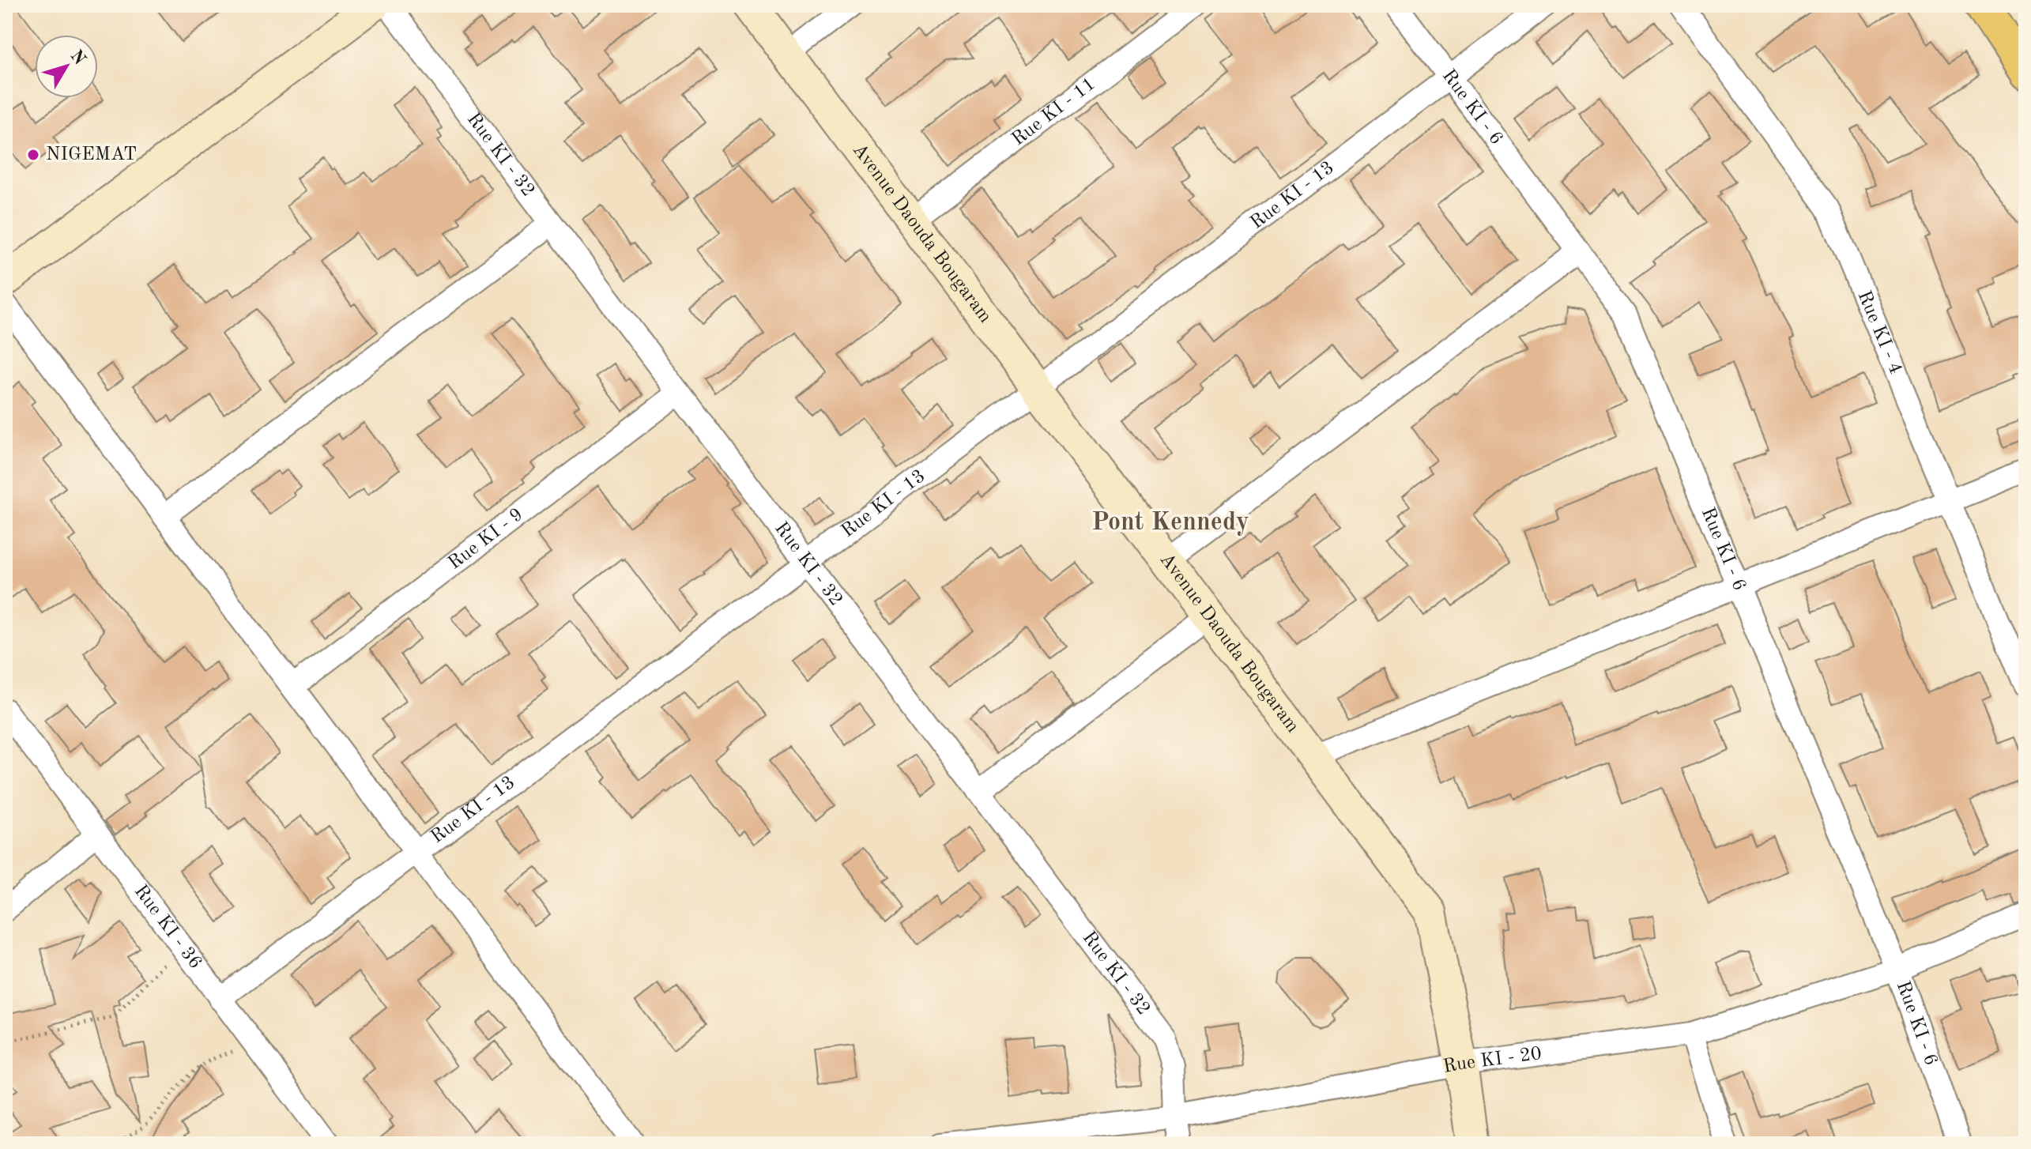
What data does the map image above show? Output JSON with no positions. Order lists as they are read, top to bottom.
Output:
{
  "streets": {
    "street": [
      "Rue KI - 6",
      "Rue KI - 11",
      "Rue KI - 32",
      "Rue KI - 13",
      "Avenue Daouda Bougaram",
      "Rue KI - 4",
      "Rue KI - 9",
      "Rue KI - 36",
      "Rue KI - 20"
    ]
  },
  "crossings": [
    ["Rue KI - 6", "Rue KI - 13"],
    ["Rue KI - 6", "Rue KI - 20"],
    ["Rue KI - 11", "Avenue Daouda Bougaram"],
    ["Rue KI - 32", "Rue KI - 13"],
    ["Rue KI - 32", "Rue KI - 9"],
    ["Rue KI - 32", "Rue KI - 20"],
    ["Rue KI - 13", "Avenue Daouda Bougaram"],
    ["Rue KI - 13", "Rue KI - 36"],
    ["Avenue Daouda Bougaram", "Rue KI - 20"]
  ],
  "districts": ["Pont Kennedy"],
  "places": ["NIGEMAT"],
  "north": "top right"
}
